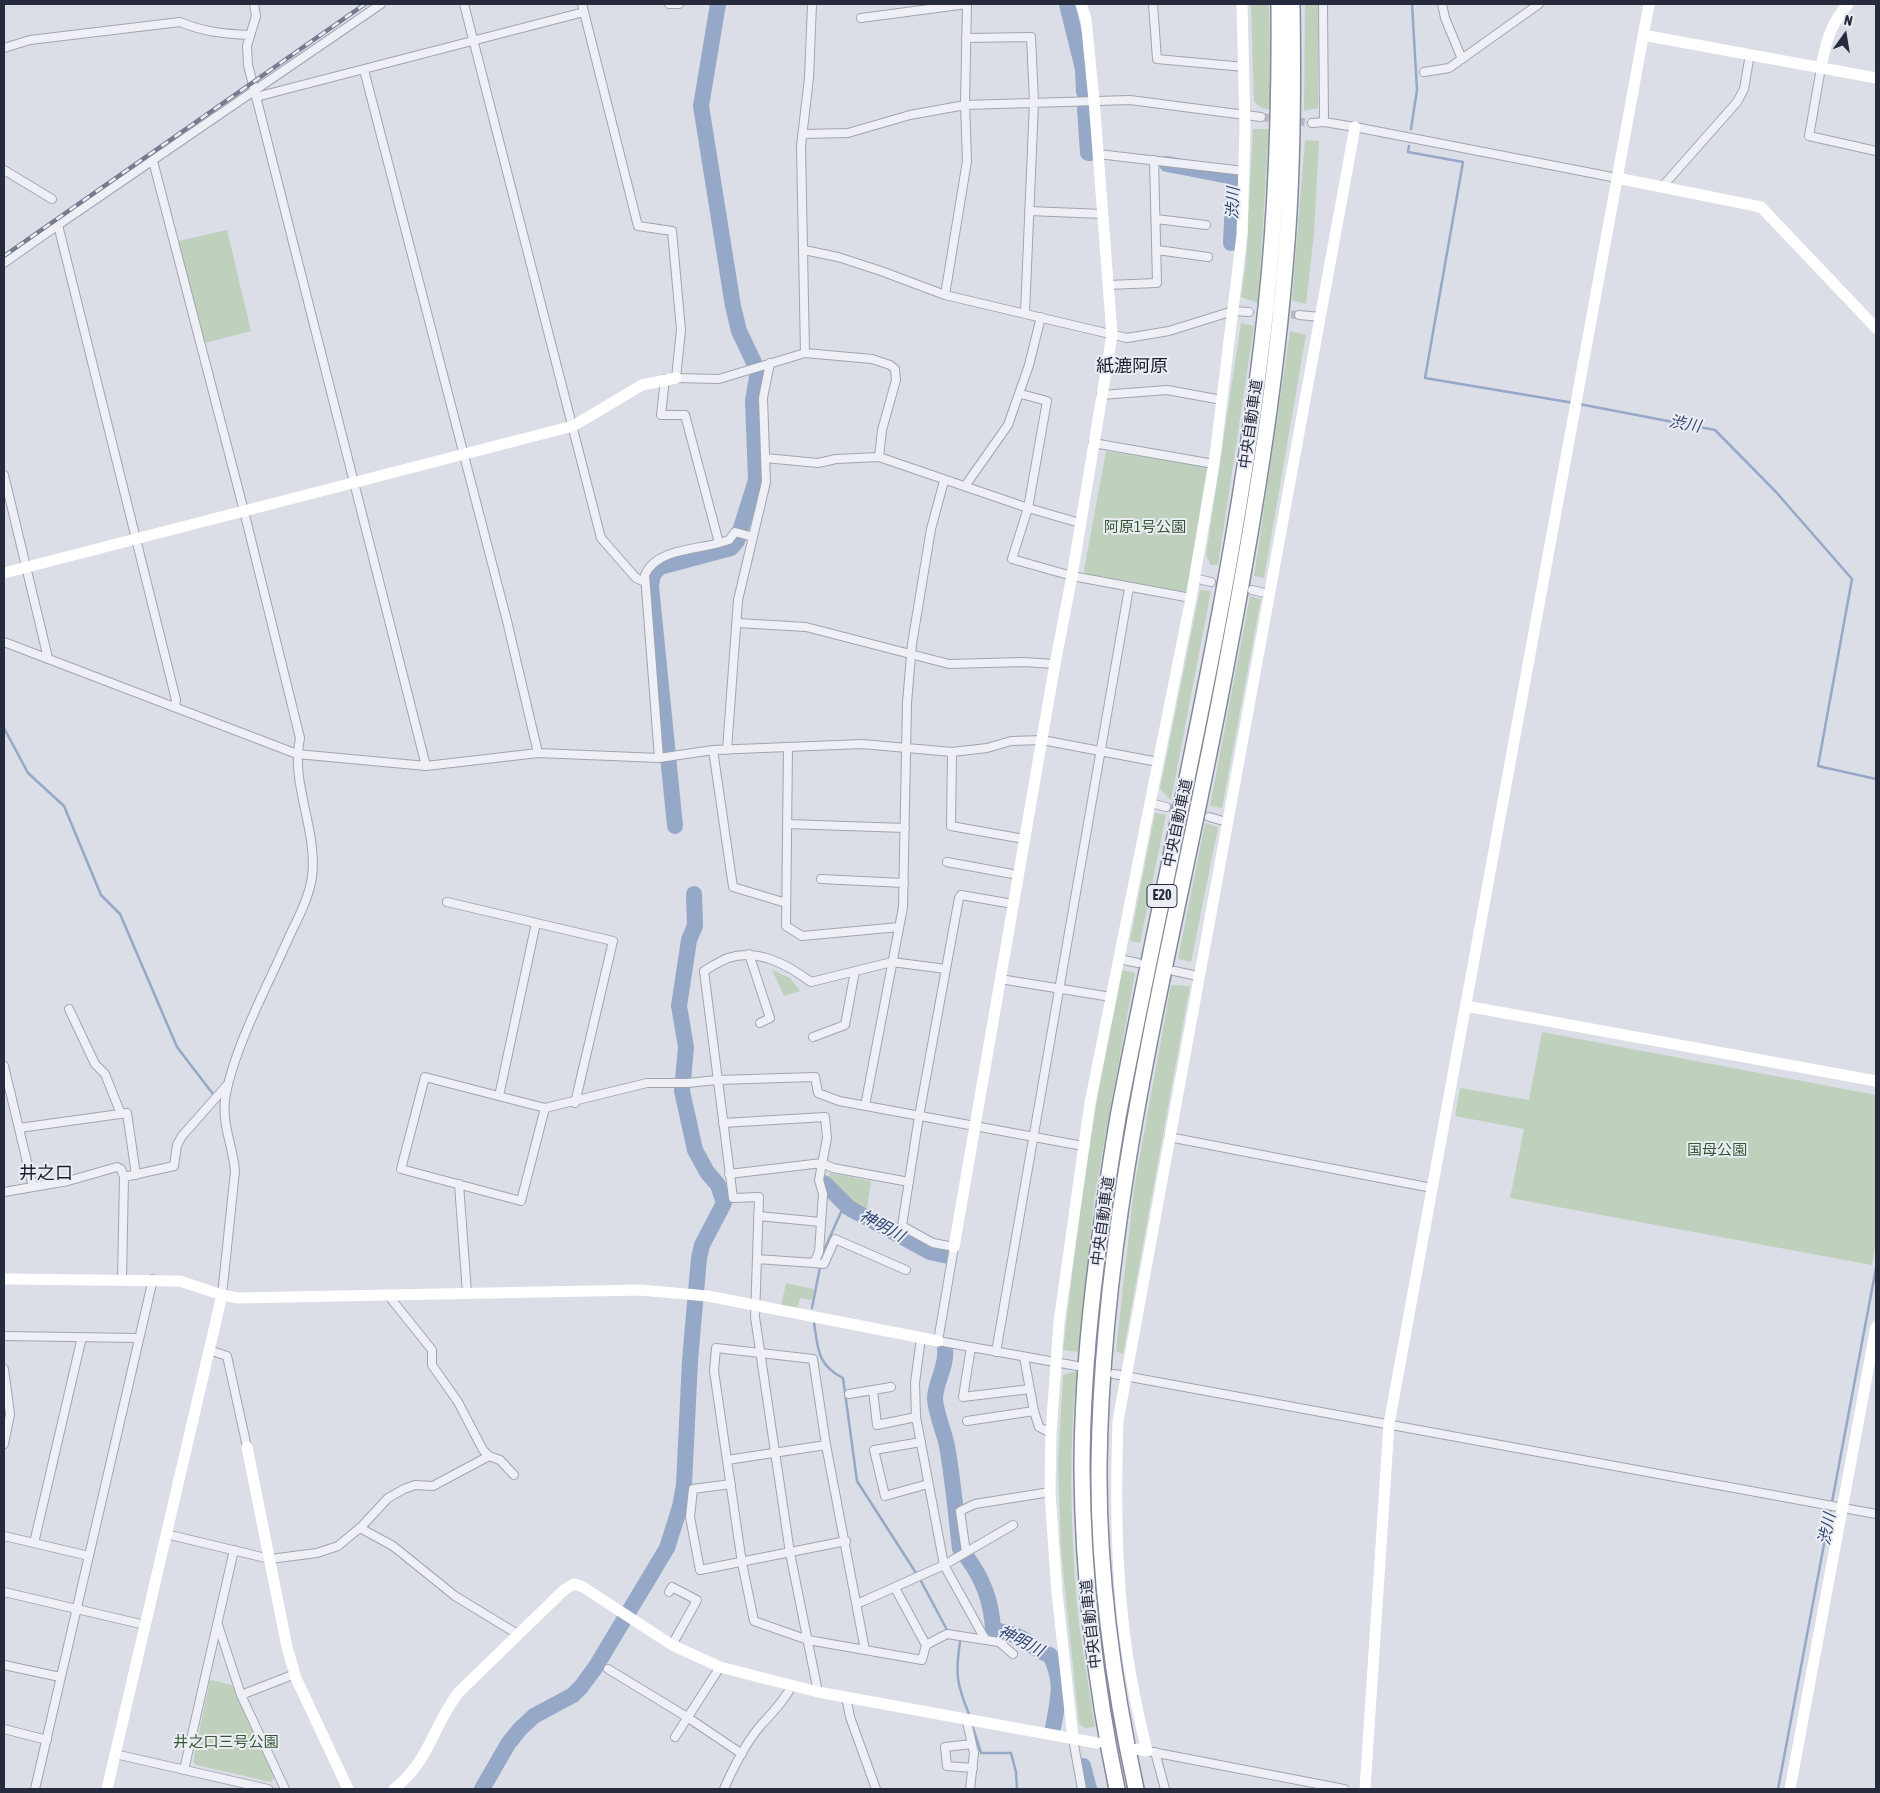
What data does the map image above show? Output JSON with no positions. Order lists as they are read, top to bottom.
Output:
{
  "streets": {
    "highway": ["中央自動車道", "E20"]
  },
  "districts": ["紙漉阿原", "井之口"],
  "water": ["渋川", "神明川"],
  "parks": ["阿原1号公園", "国母公園", "井之口三号公園"],
  "north": "top"
}
